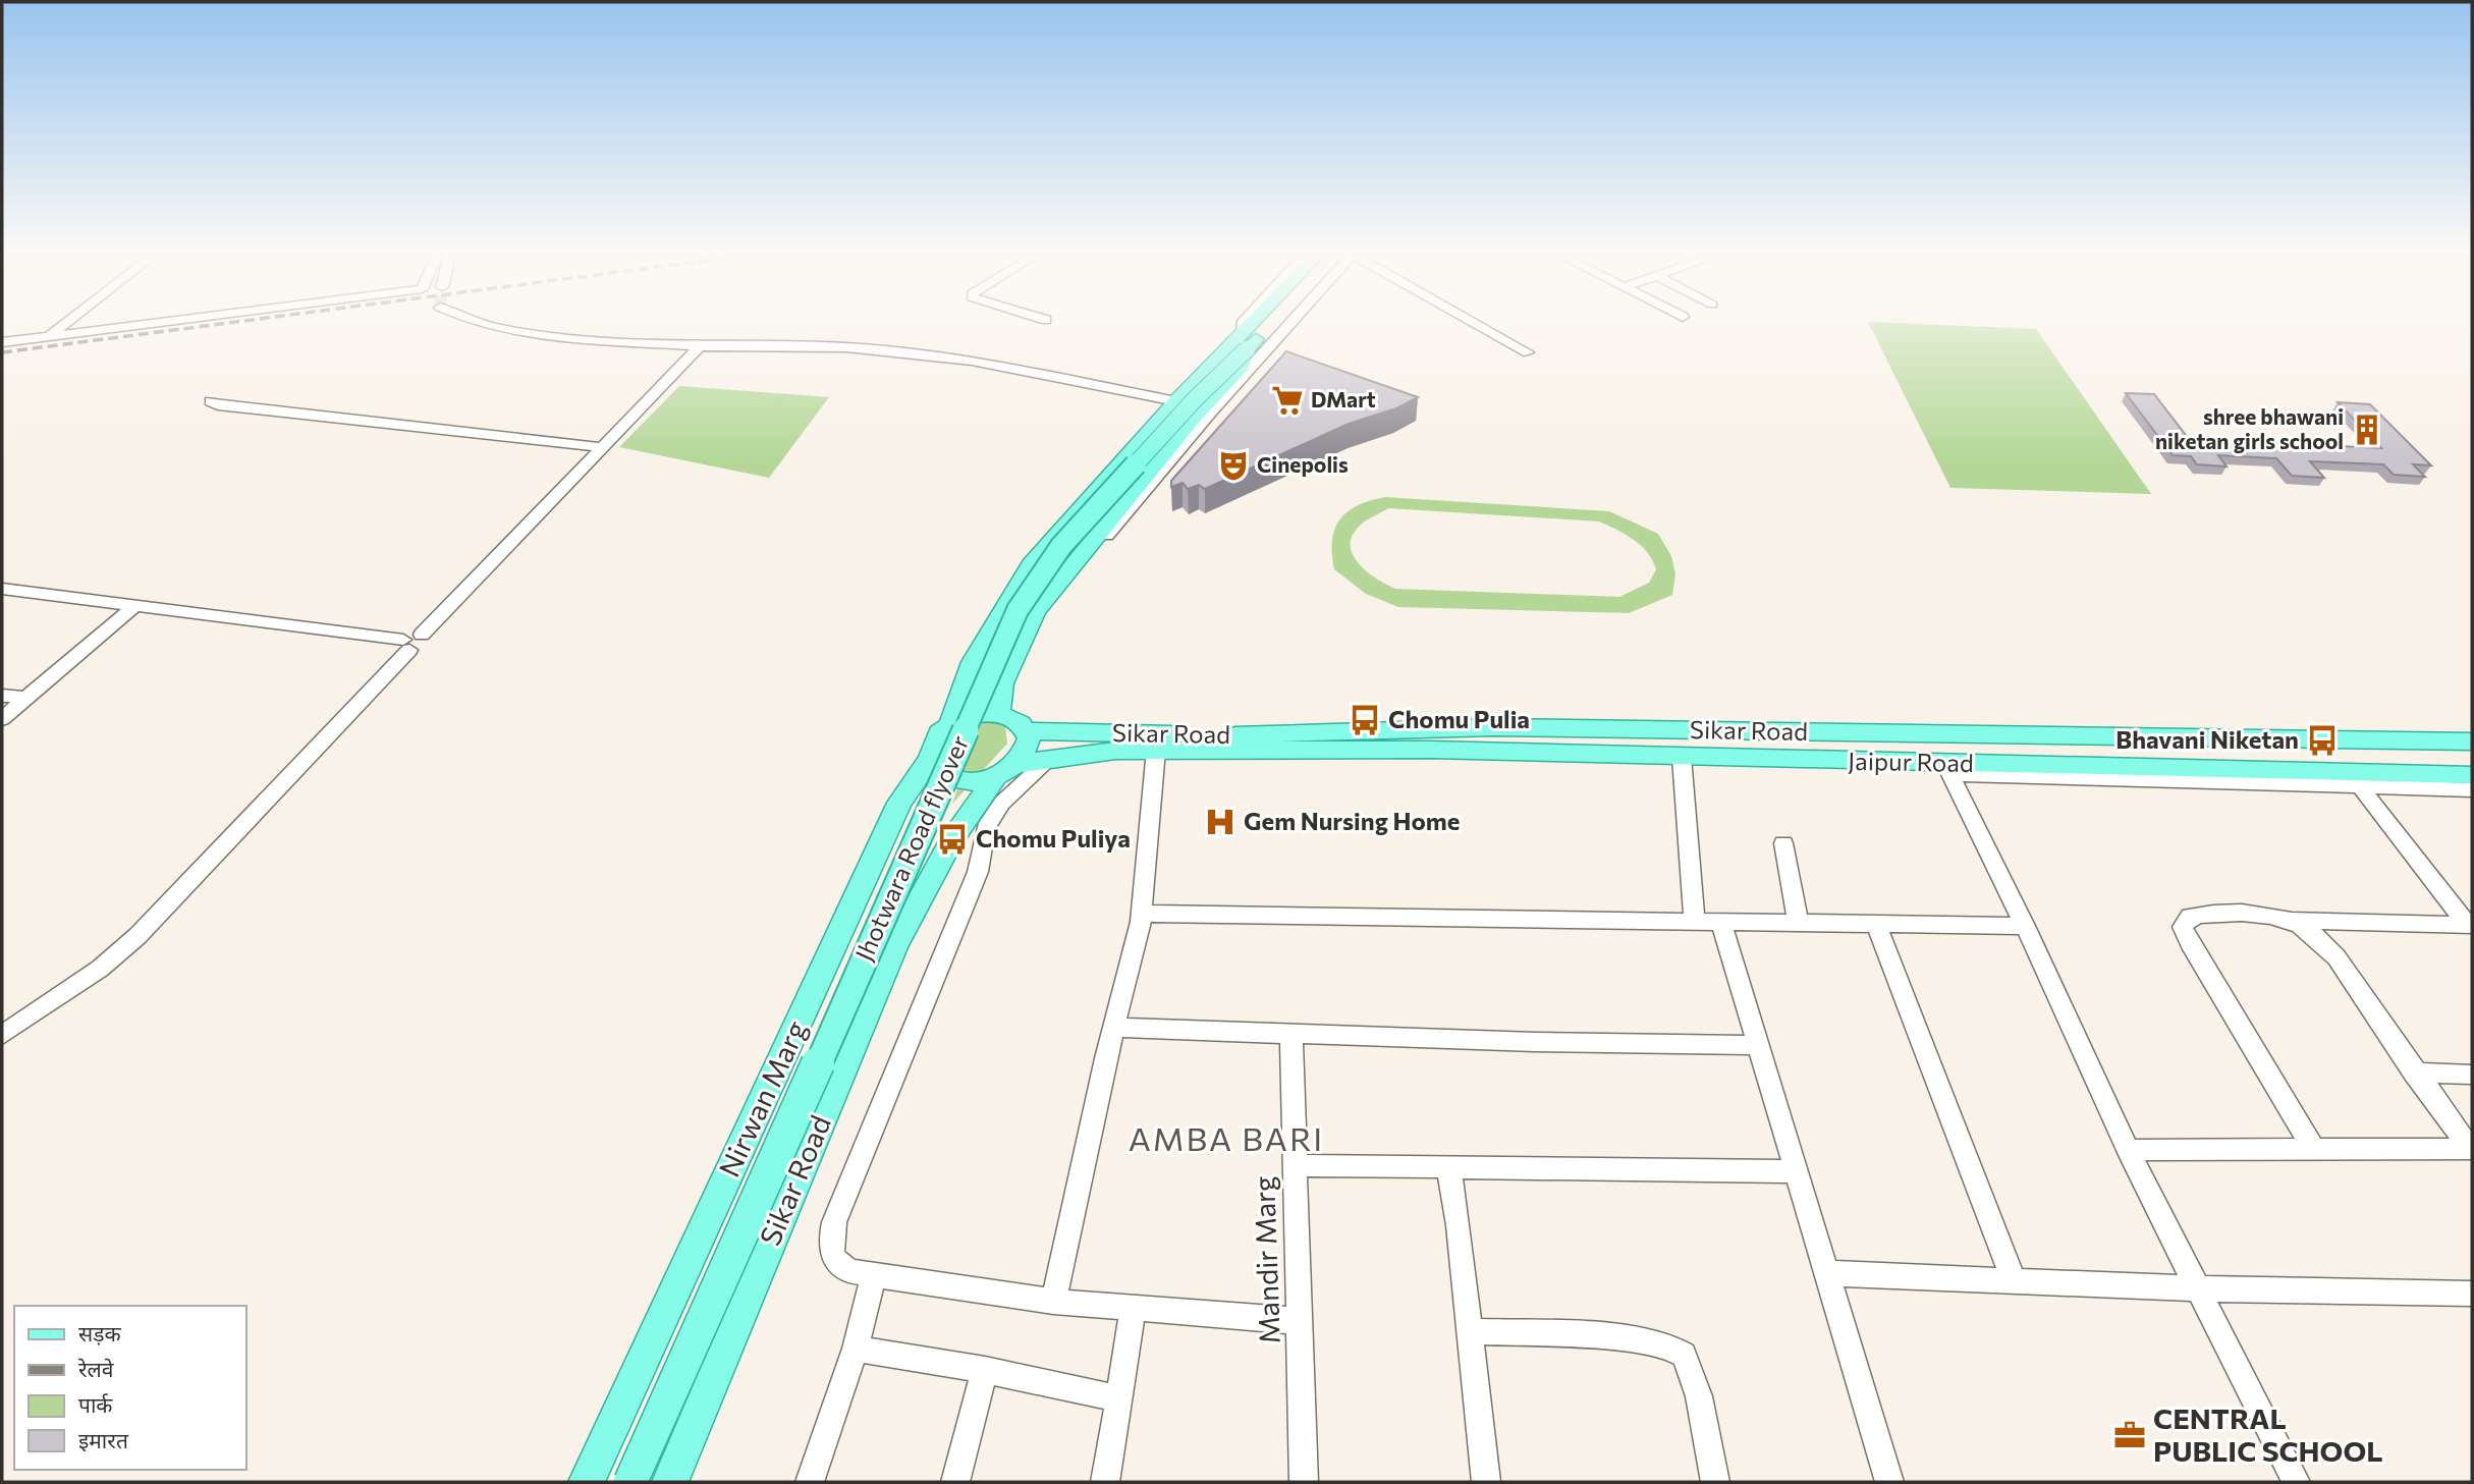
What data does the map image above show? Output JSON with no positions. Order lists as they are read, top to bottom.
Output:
{
  "streets": {
    "main road": [
      "Sikar Road",
      "Jaipur Road",
      "Jhotwara Road flyover",
      "Nirwan Marg"
    ],
    "street": ["Mandir Marg"]
  },
  "crossings": [
    ["Sikar Road", "Jhotwara Road flyover"],
    ["Sikar Road", "Nirwan Marg"],
    ["Jhotwara Road flyover", "Nirwan Marg"]
  ],
  "districts": ["AMBA BARI"],
  "places": {
    "supermarket": ["DMart"],
    "building": ["shree bhawani niketan girls school"],
    "theatre": ["Cinepolis"],
    "bus stop": ["Chomu Pulia", "Bhavani Niketan", "Chomu Puliya"],
    "hospital": ["Gem Nursing Home"],
    "office": ["CENTRAL PUBLIC SCHOOL"]
  },
  "legend": [
    "सड़क",
    "रेलवे",
    "पार्क",
    "इमारत"
  ]
}
